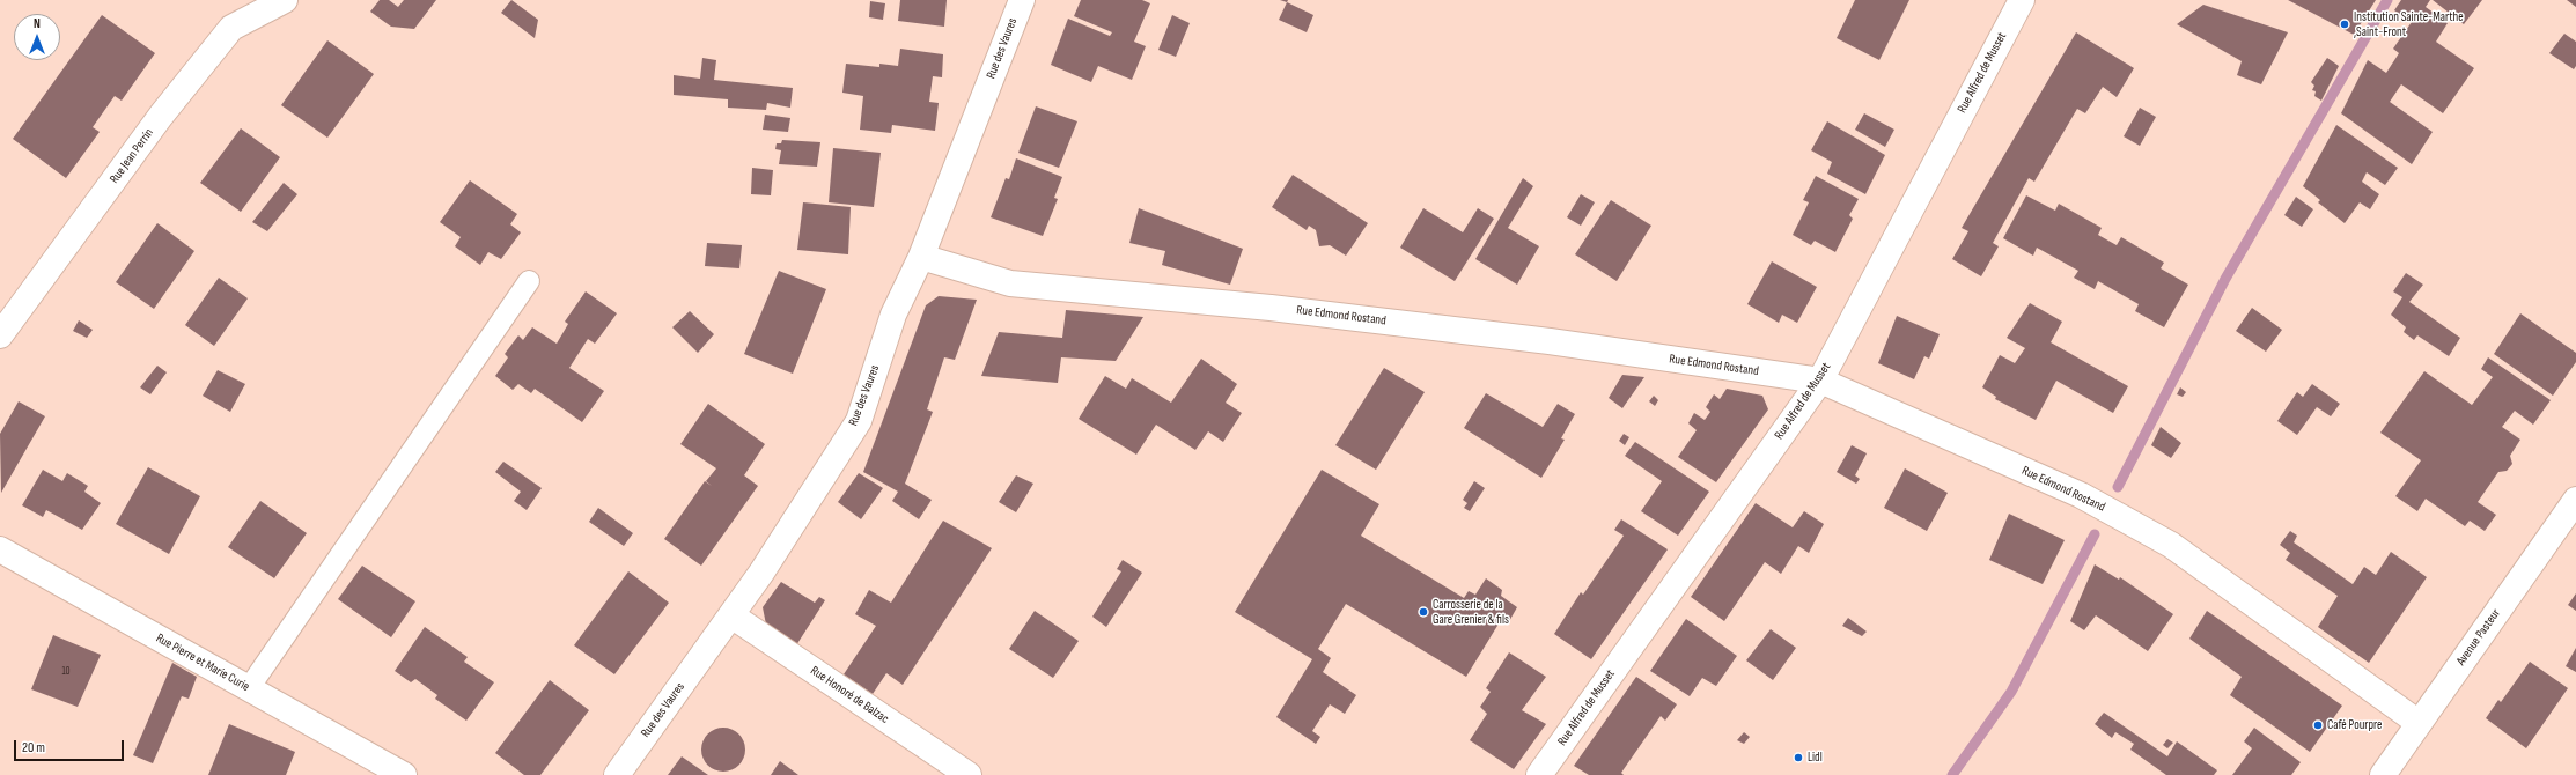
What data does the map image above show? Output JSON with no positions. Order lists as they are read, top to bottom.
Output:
{
  "streets": {
    "street": [
      "Rue des Vaures",
      "Rue Alfred de Musset",
      "Rue Jean Perrin",
      "Rue Edmond Rostand",
      "Avenue Pasteur",
      "Rue Pierre et Marie Curie",
      "Rue Honoré de Balzac"
    ]
  },
  "crossings": [
    ["Rue des Vaures", "Rue Edmond Rostand"],
    ["Rue des Vaures", "Rue Honoré de Balzac"],
    ["Rue Alfred de Musset", "Rue Edmond Rostand"],
    ["Rue Edmond Rostand", "Avenue Pasteur"]
  ],
  "places": [
    "Institution Sainte-Marthe ,Saint-Front",
    "Carrosserie de la Gare Grenier & fils",
    "Café Pourpre",
    "Lidl"
  ],
  "house_numbers": ["10"],
  "scale_bar": "20 m",
  "north": "top"
}
